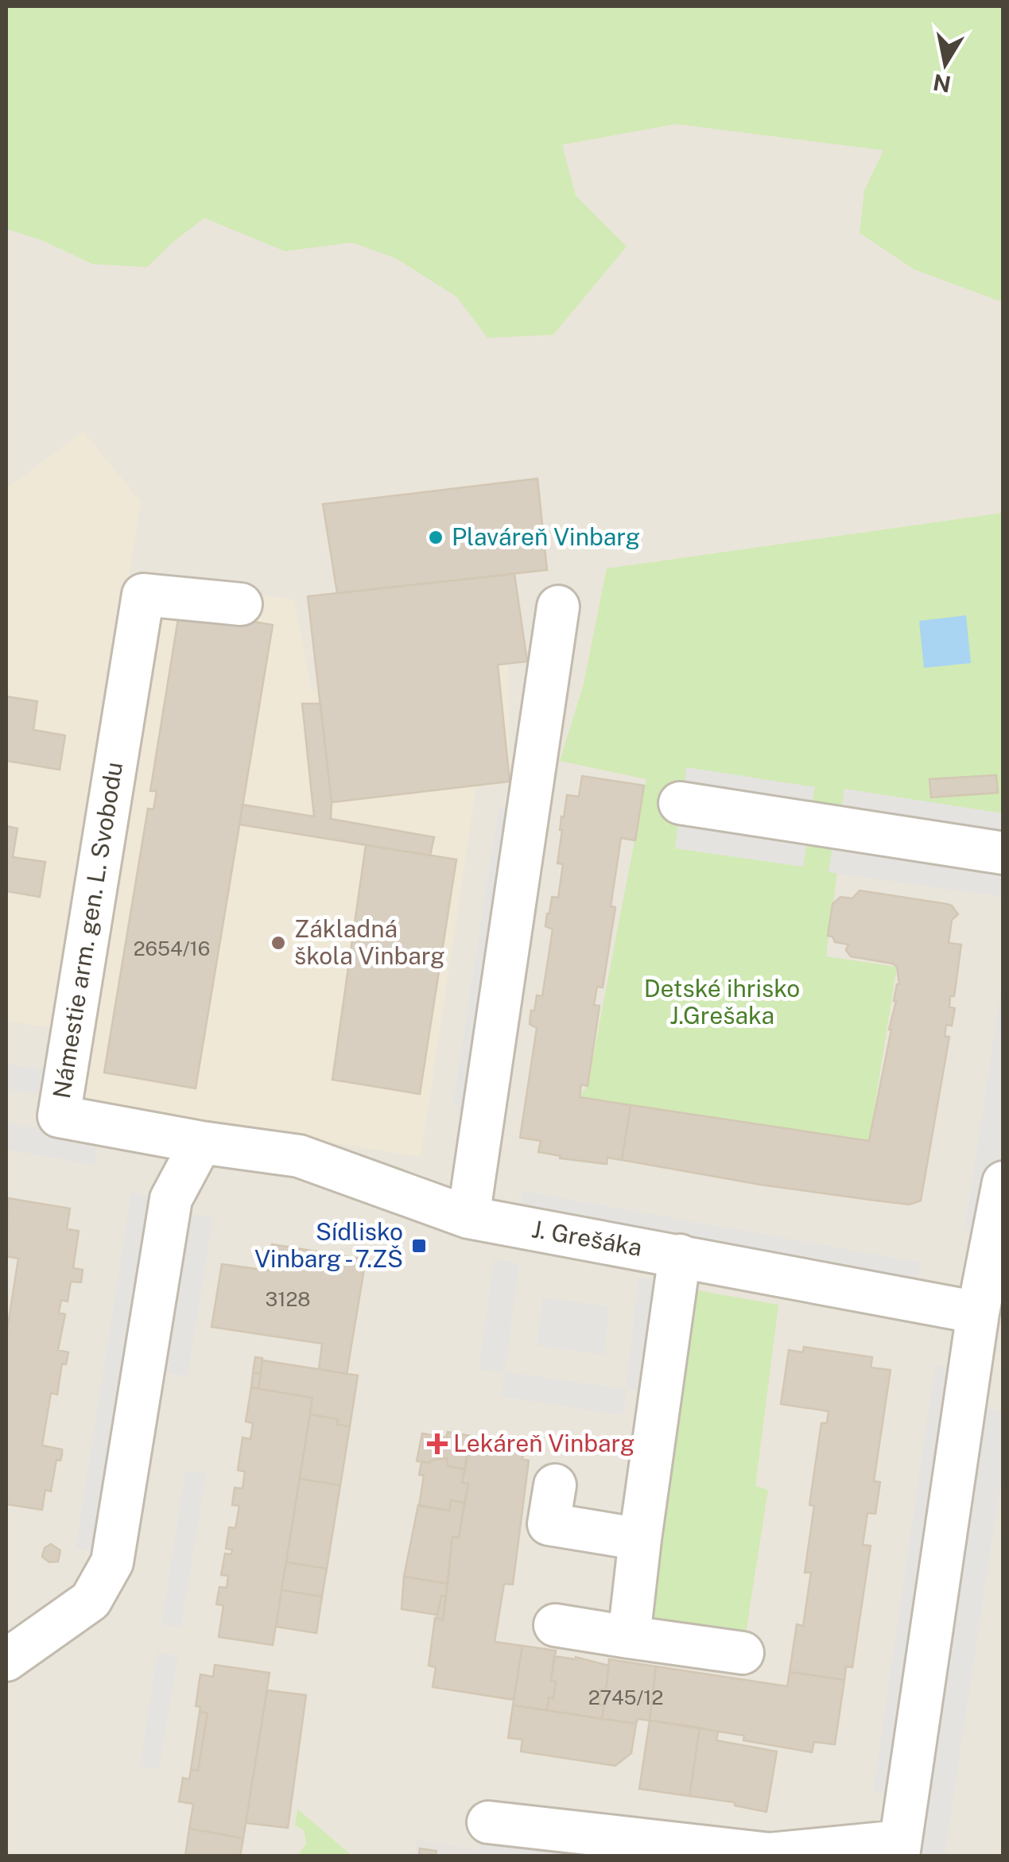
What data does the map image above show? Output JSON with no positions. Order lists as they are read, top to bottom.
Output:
{
  "streets": {
    "street": ["Námestie arm. gen. L. Svobodu", "J. Grešáka"]
  },
  "crossings": [
    ["Námestie arm. gen. L. Svobodu", "J. Grešáka"]
  ],
  "parks": ["Detské ihrisko J.Grešaka"],
  "places": {
    "other": ["Plaváreň Vinbarg", "Základná škola Vinbarg"],
    "transit": ["Sídlisko Vinbarg - 7.ZŠ"],
    "health": ["Lekáreň Vinbarg"]
  },
  "house_numbers": ["2654/16", "3128", "2745/12"],
  "north": "bottom"
}
